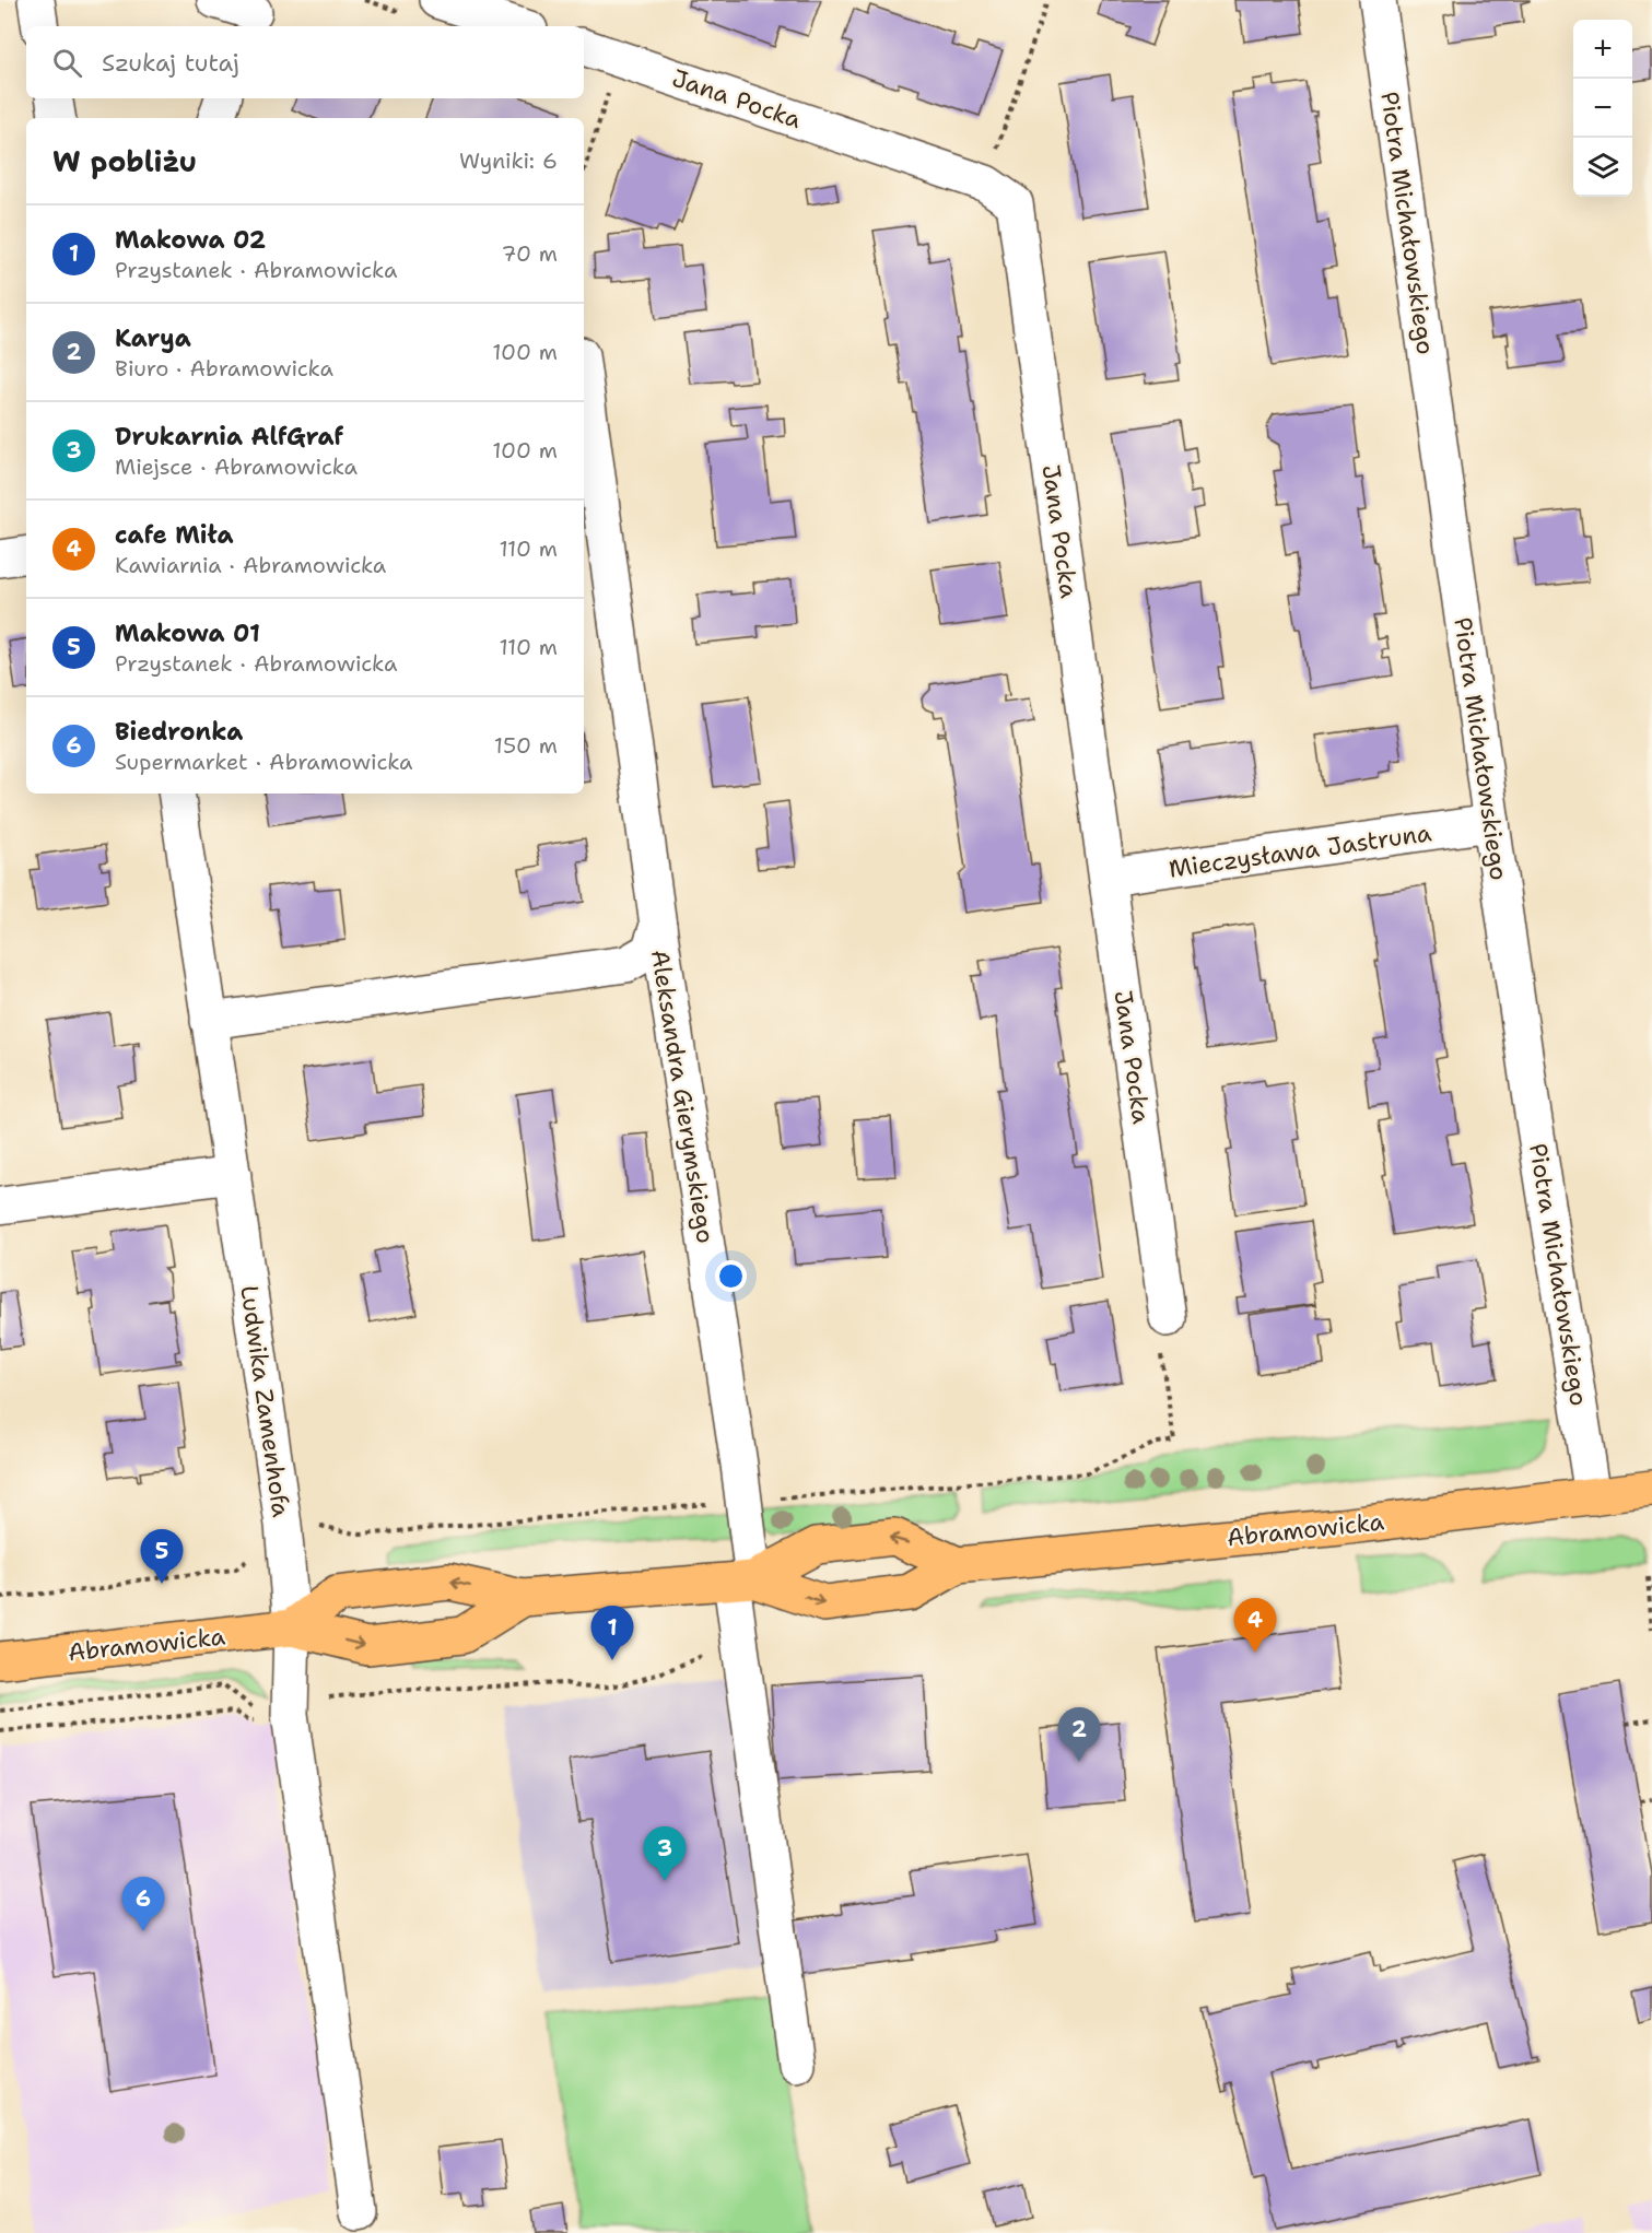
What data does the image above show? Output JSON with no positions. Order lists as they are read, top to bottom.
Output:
{
  "streets": {
    "main road": ["Abramowicka"],
    "street": [
      "Jana Pocka",
      "Piotra Michałowskiego",
      "Mieczysława Jastruna",
      "Aleksandra Gierymskiego",
      "Ludwika Zamenhofa"
    ]
  },
  "crossings": [
    ["Jana Pocka", "Mieczysława Jastruna"],
    ["Piotra Michałowskiego", "Mieczysława Jastruna"],
    ["Piotra Michałowskiego", "Abramowicka"],
    ["Aleksandra Gierymskiego", "Ludwika Zamenhofa"],
    ["Aleksandra Gierymskiego", "Abramowicka"],
    ["Ludwika Zamenhofa", "Abramowicka"]
  ],
  "page": {
    "map_buttons": ["+", "−"],
    "search": "Szukaj tutaj",
    "heading": ["W pobliżu", "Wyniki: 6"],
    "list": [
      {
        "mark": "1",
        "name": "Makowa 02",
        "note": "Przystanek · Abramowicka",
        "value": "70 m"
      },
      {
        "mark": "2",
        "name": "Karya",
        "note": "Biuro · Abramowicka",
        "value": "100 m"
      },
      {
        "mark": "3",
        "name": "Drukarnia AlfGraf",
        "note": "Miejsce · Abramowicka",
        "value": "100 m"
      },
      {
        "mark": "4",
        "name": "cafe Miła",
        "note": "Kawiarnia · Abramowicka",
        "value": "110 m"
      },
      {
        "mark": "5",
        "name": "Makowa 01",
        "note": "Przystanek · Abramowicka",
        "value": "110 m"
      },
      {
        "mark": "6",
        "name": "Biedronka",
        "note": "Supermarket · Abramowicka",
        "value": "150 m"
      }
    ],
    "pins": [
      "5",
      "4",
      "1",
      "2",
      "3",
      "6"
    ]
  }
}
